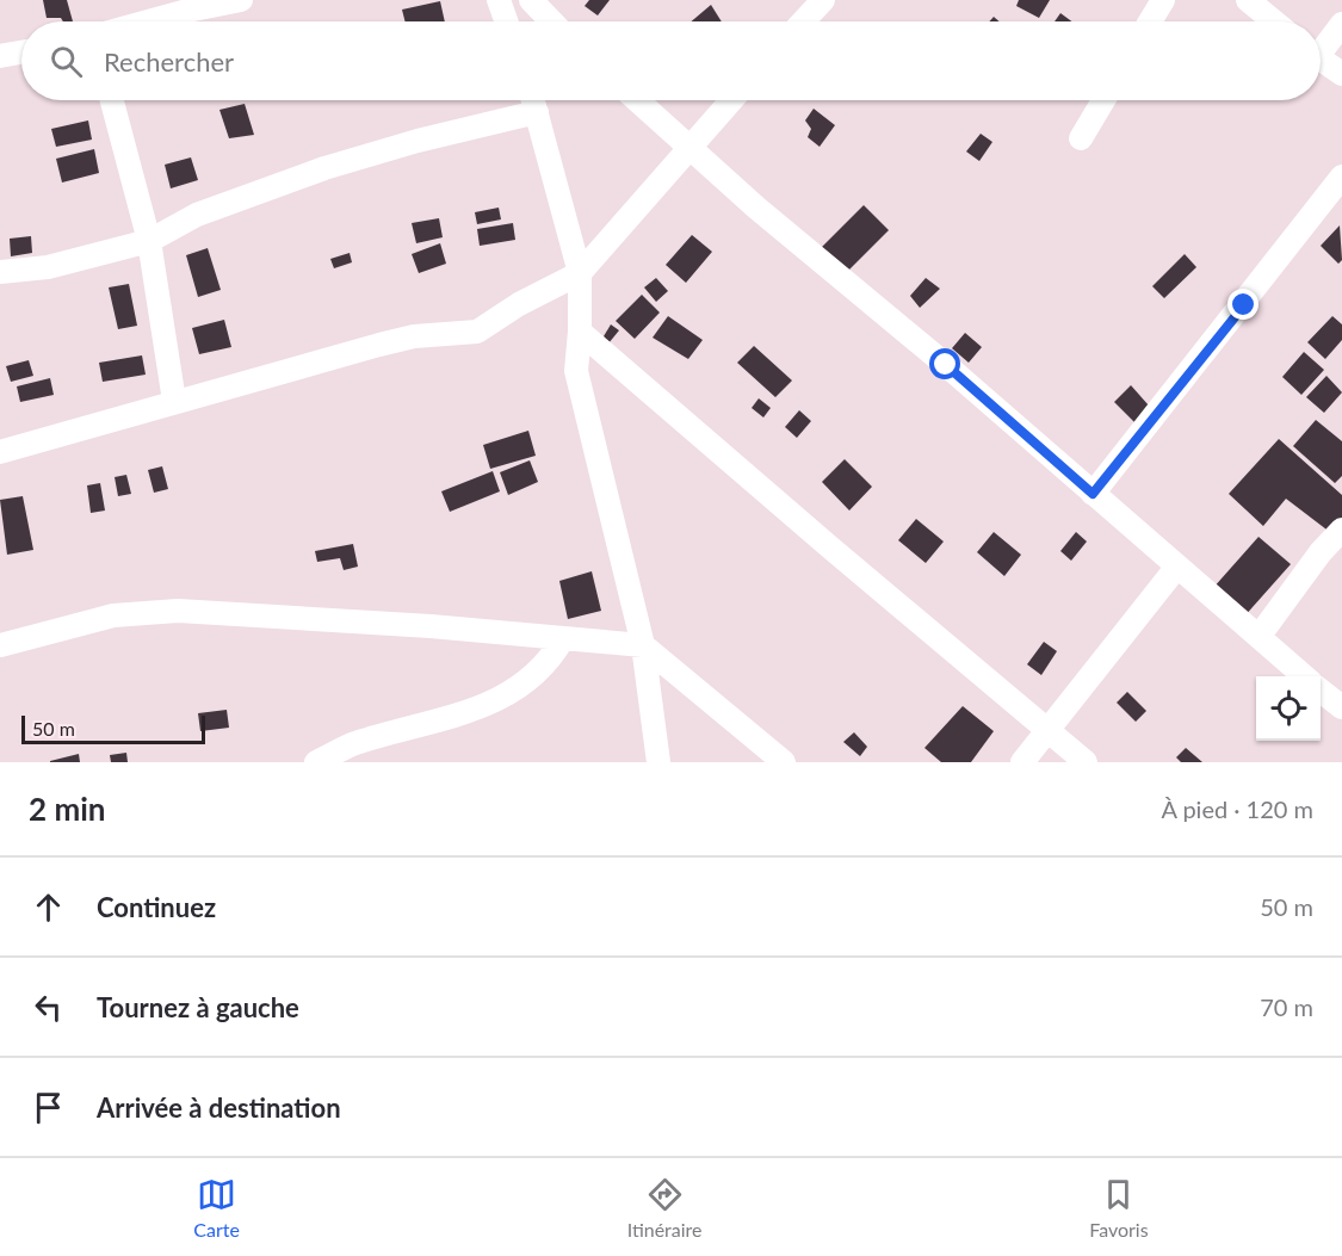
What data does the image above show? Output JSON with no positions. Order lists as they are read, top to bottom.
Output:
{
  "scale_bar": "50 m",
  "page": {
    "search": "Rechercher",
    "scale": "50 m",
    "heading": ["2 min", "À pied · 120 m"],
    "list": [
      ["Continuez", "50 m"],
      ["Tournez à gauche", "70 m"],
      "Arrivée à destination"
    ],
    "nav": ["Carte", "Itinéraire", "Favoris"]
  }
}
